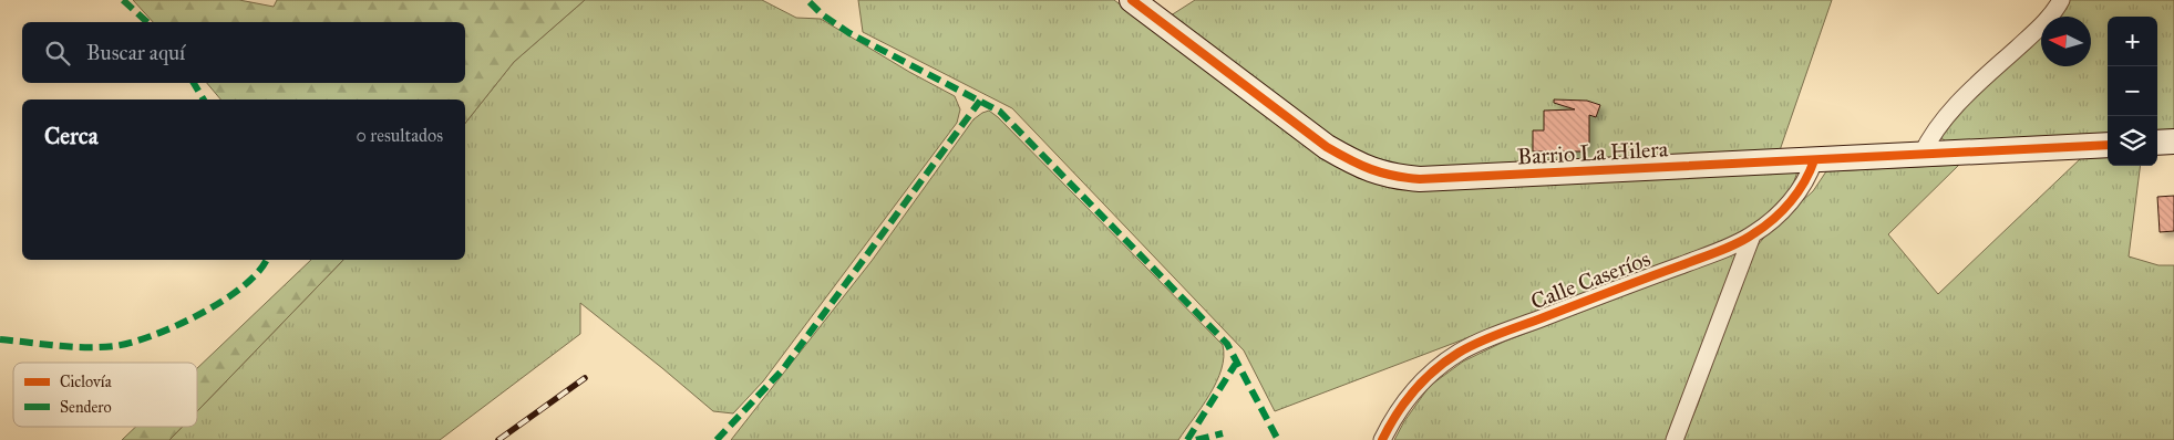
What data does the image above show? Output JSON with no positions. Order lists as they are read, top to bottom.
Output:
{
  "streets": {
    "street": ["Barrio La Hilera", "Calle Caseríos"]
  },
  "crossings": [
    ["Barrio La Hilera", "Calle Caseríos"]
  ],
  "legend": ["Ciclovía", "Sendero"],
  "north": "left",
  "page": {
    "map_buttons": ["+", "−"],
    "search": "Buscar aquí",
    "heading": ["Cerca", "0 resultados"]
  }
}
